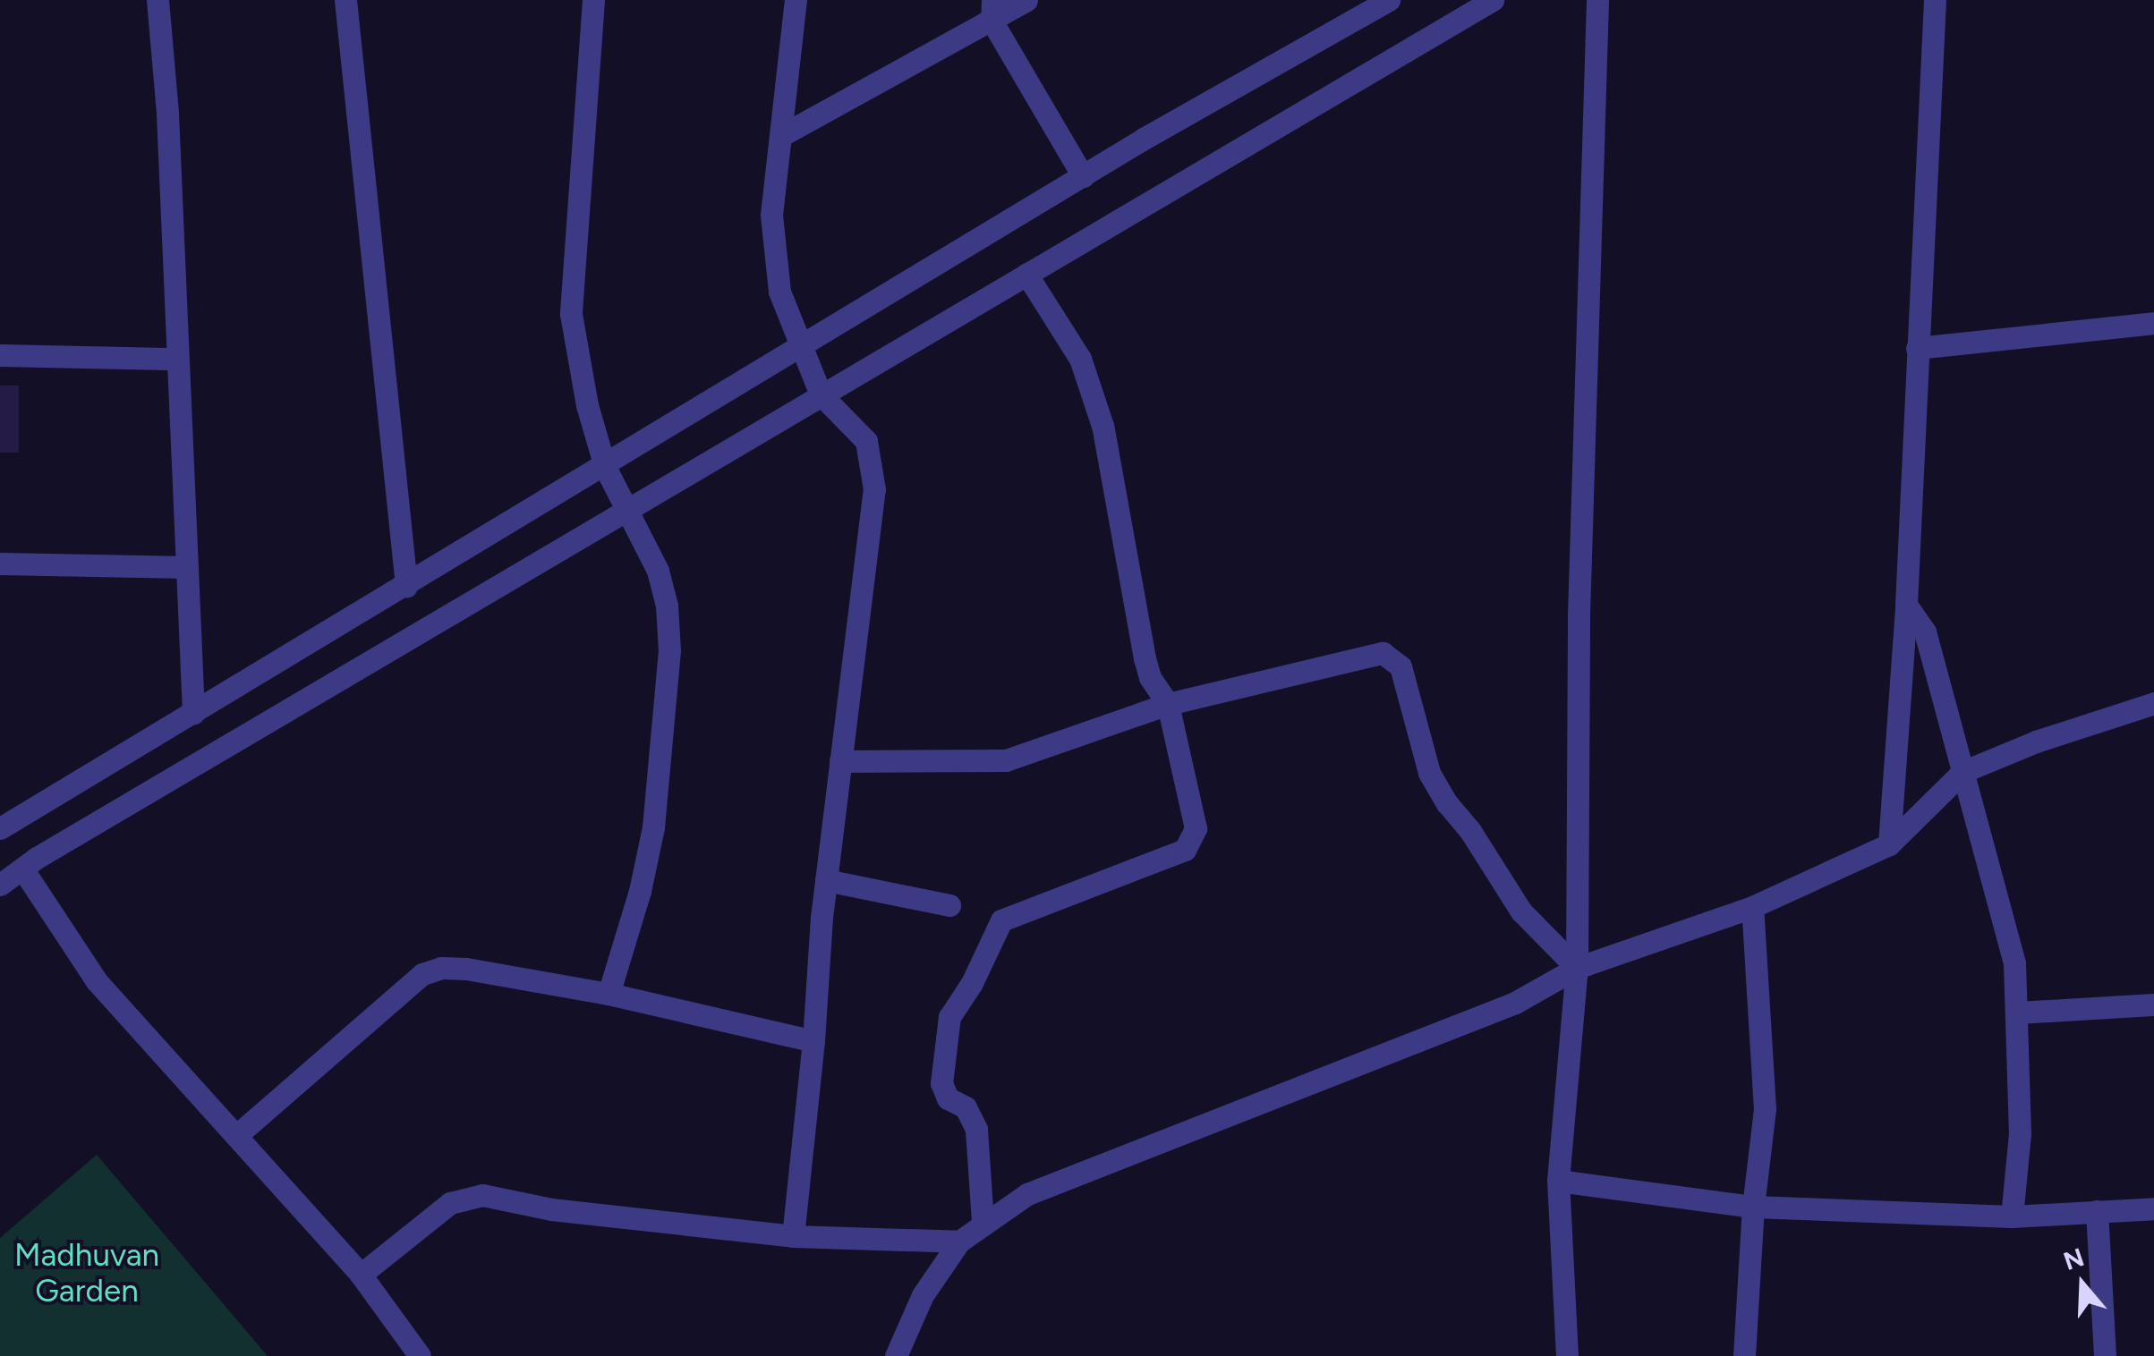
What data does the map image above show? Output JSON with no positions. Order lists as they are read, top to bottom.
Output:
{
  "parks": ["Madhuvan Garden"],
  "north": "top"
}
